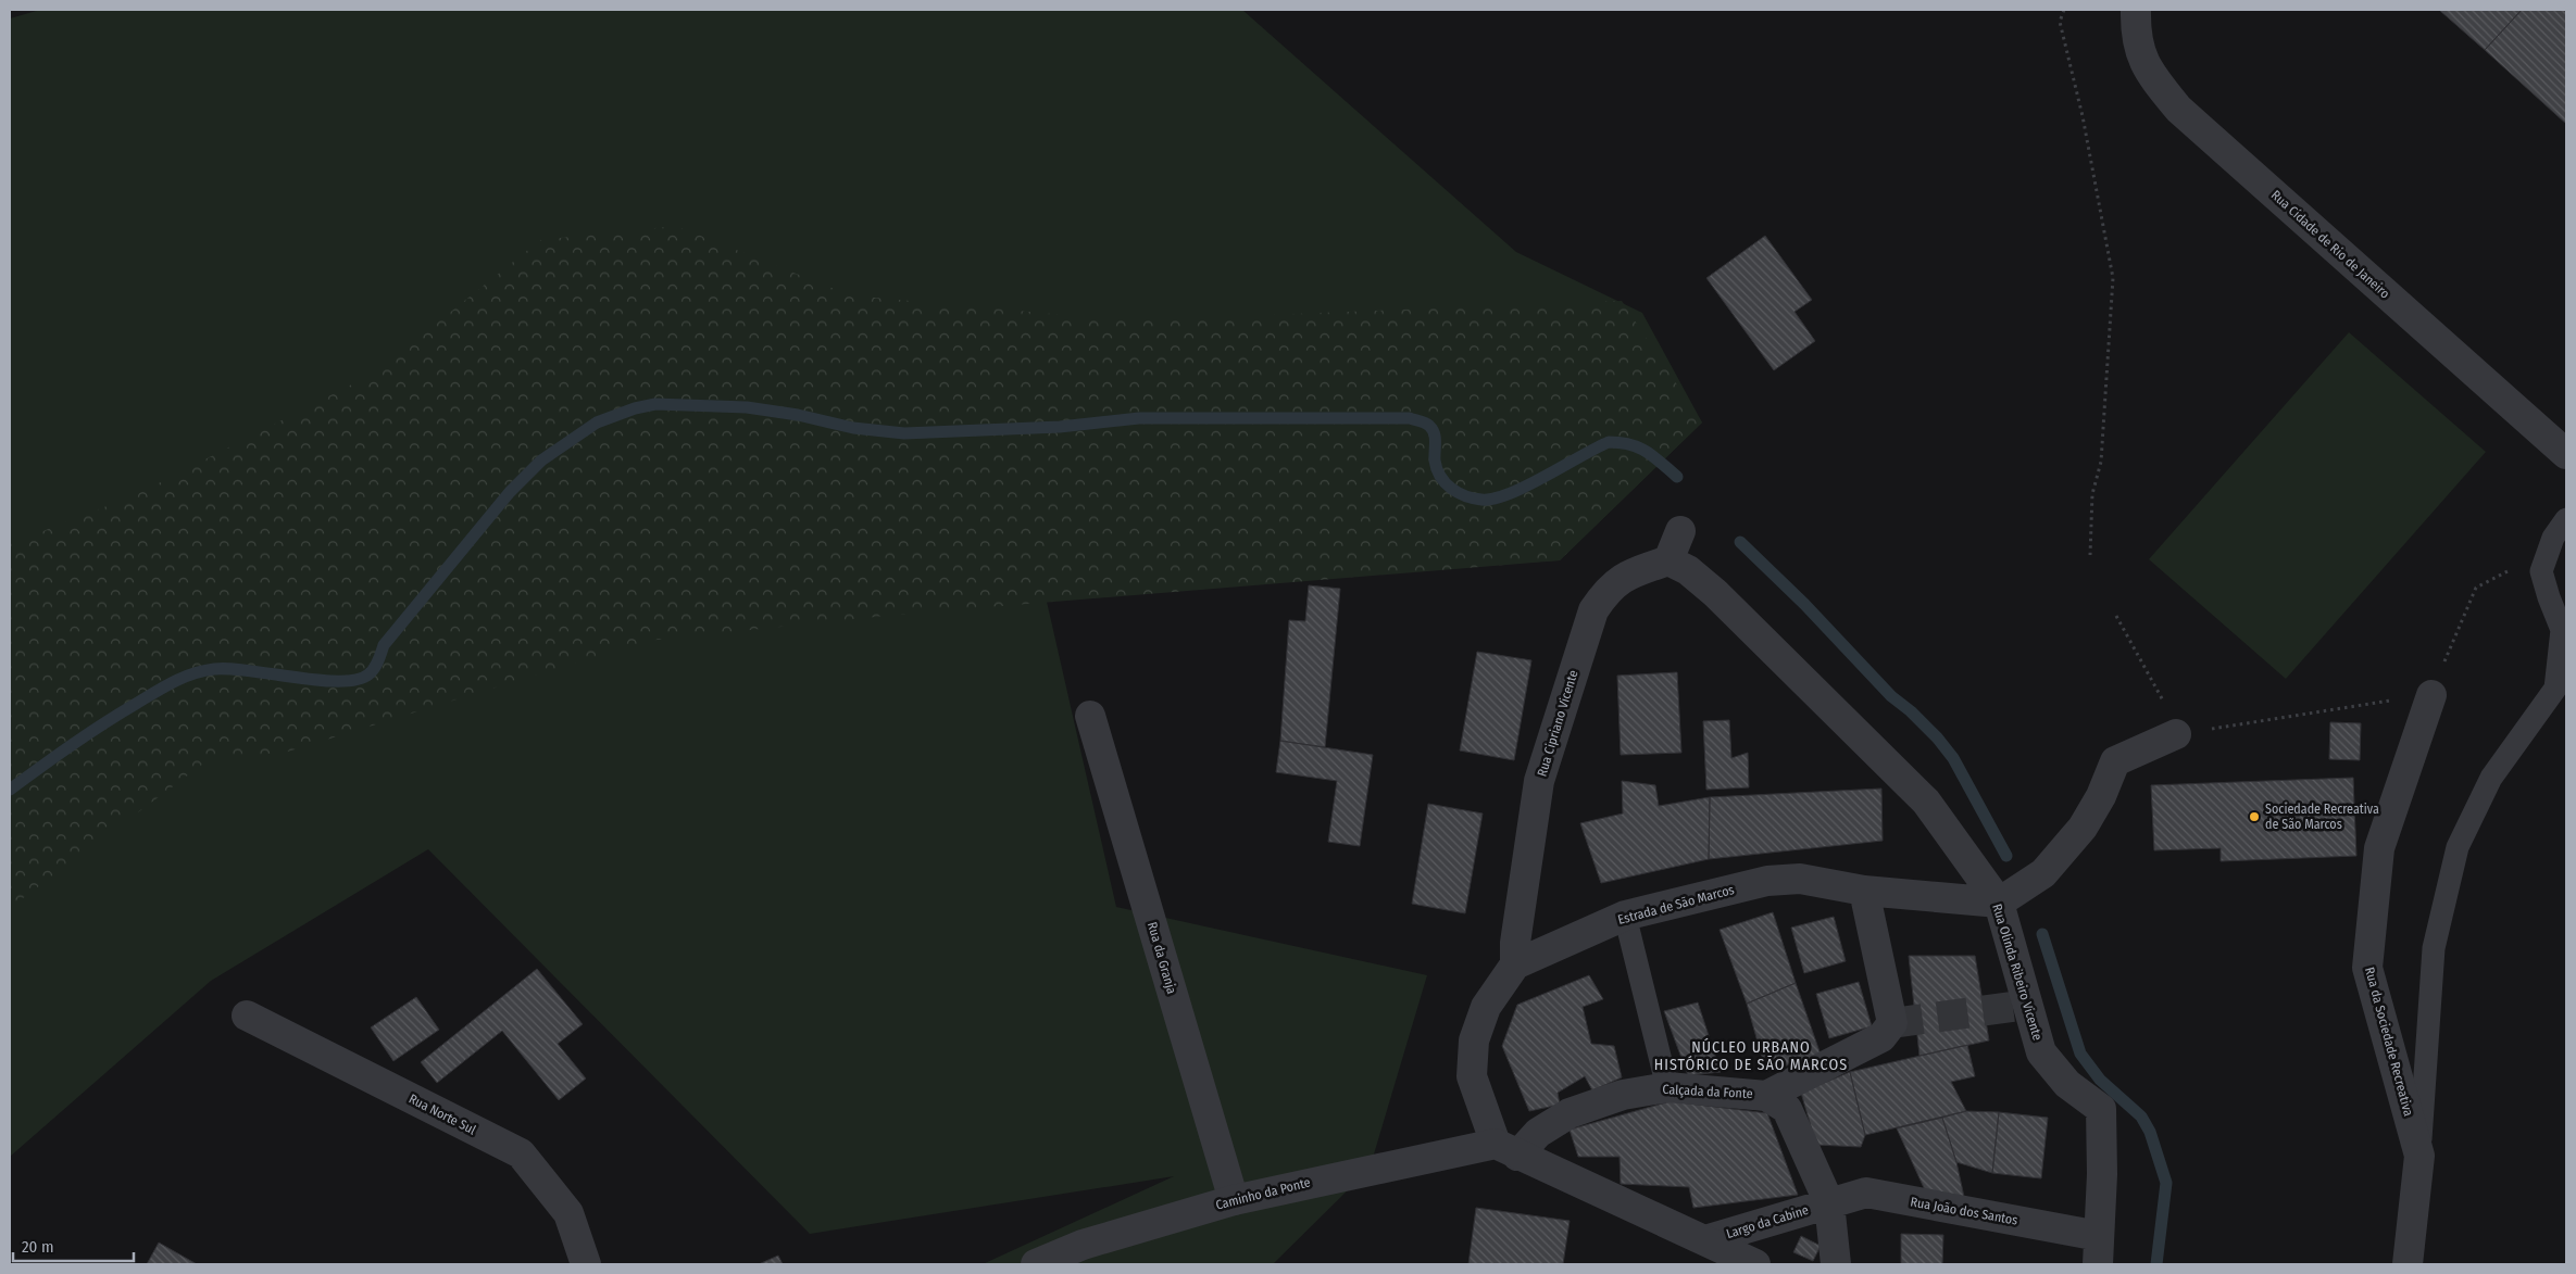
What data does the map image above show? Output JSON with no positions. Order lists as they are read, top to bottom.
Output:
{
  "streets": {
    "street": [
      "Rua Cidade de Rio de Janeiro",
      "Rua Cipriano Vicente",
      "Estrada de São Marcos",
      "Rua da Granja",
      "Rua Olinda Ribeiro Vicente",
      "Rua da Sociedade Recreativa",
      "Calçada da Fonte",
      "Rua Norte Sul",
      "Caminho da Ponte",
      "Rua João dos Santos",
      "Largo da Cabine"
    ]
  },
  "crossings": [
    ["Rua Cipriano Vicente", "Estrada de São Marcos"],
    ["Rua Cipriano Vicente", "Rua Olinda Ribeiro Vicente"],
    ["Estrada de São Marcos", "Rua Olinda Ribeiro Vicente"],
    ["Estrada de São Marcos", "Calçada da Fonte"],
    ["Rua da Granja", "Caminho da Ponte"],
    ["Rua Olinda Ribeiro Vicente", "Rua João dos Santos"],
    ["Calçada da Fonte", "Caminho da Ponte"],
    ["Rua João dos Santos", "Largo da Cabine"]
  ],
  "districts": ["NÚCLEO URBANO HISTÓRICO DE SÃO MARCOS"],
  "places": ["Sociedade Recreativa de São Marcos"],
  "scale_bar": "20 m"
}
